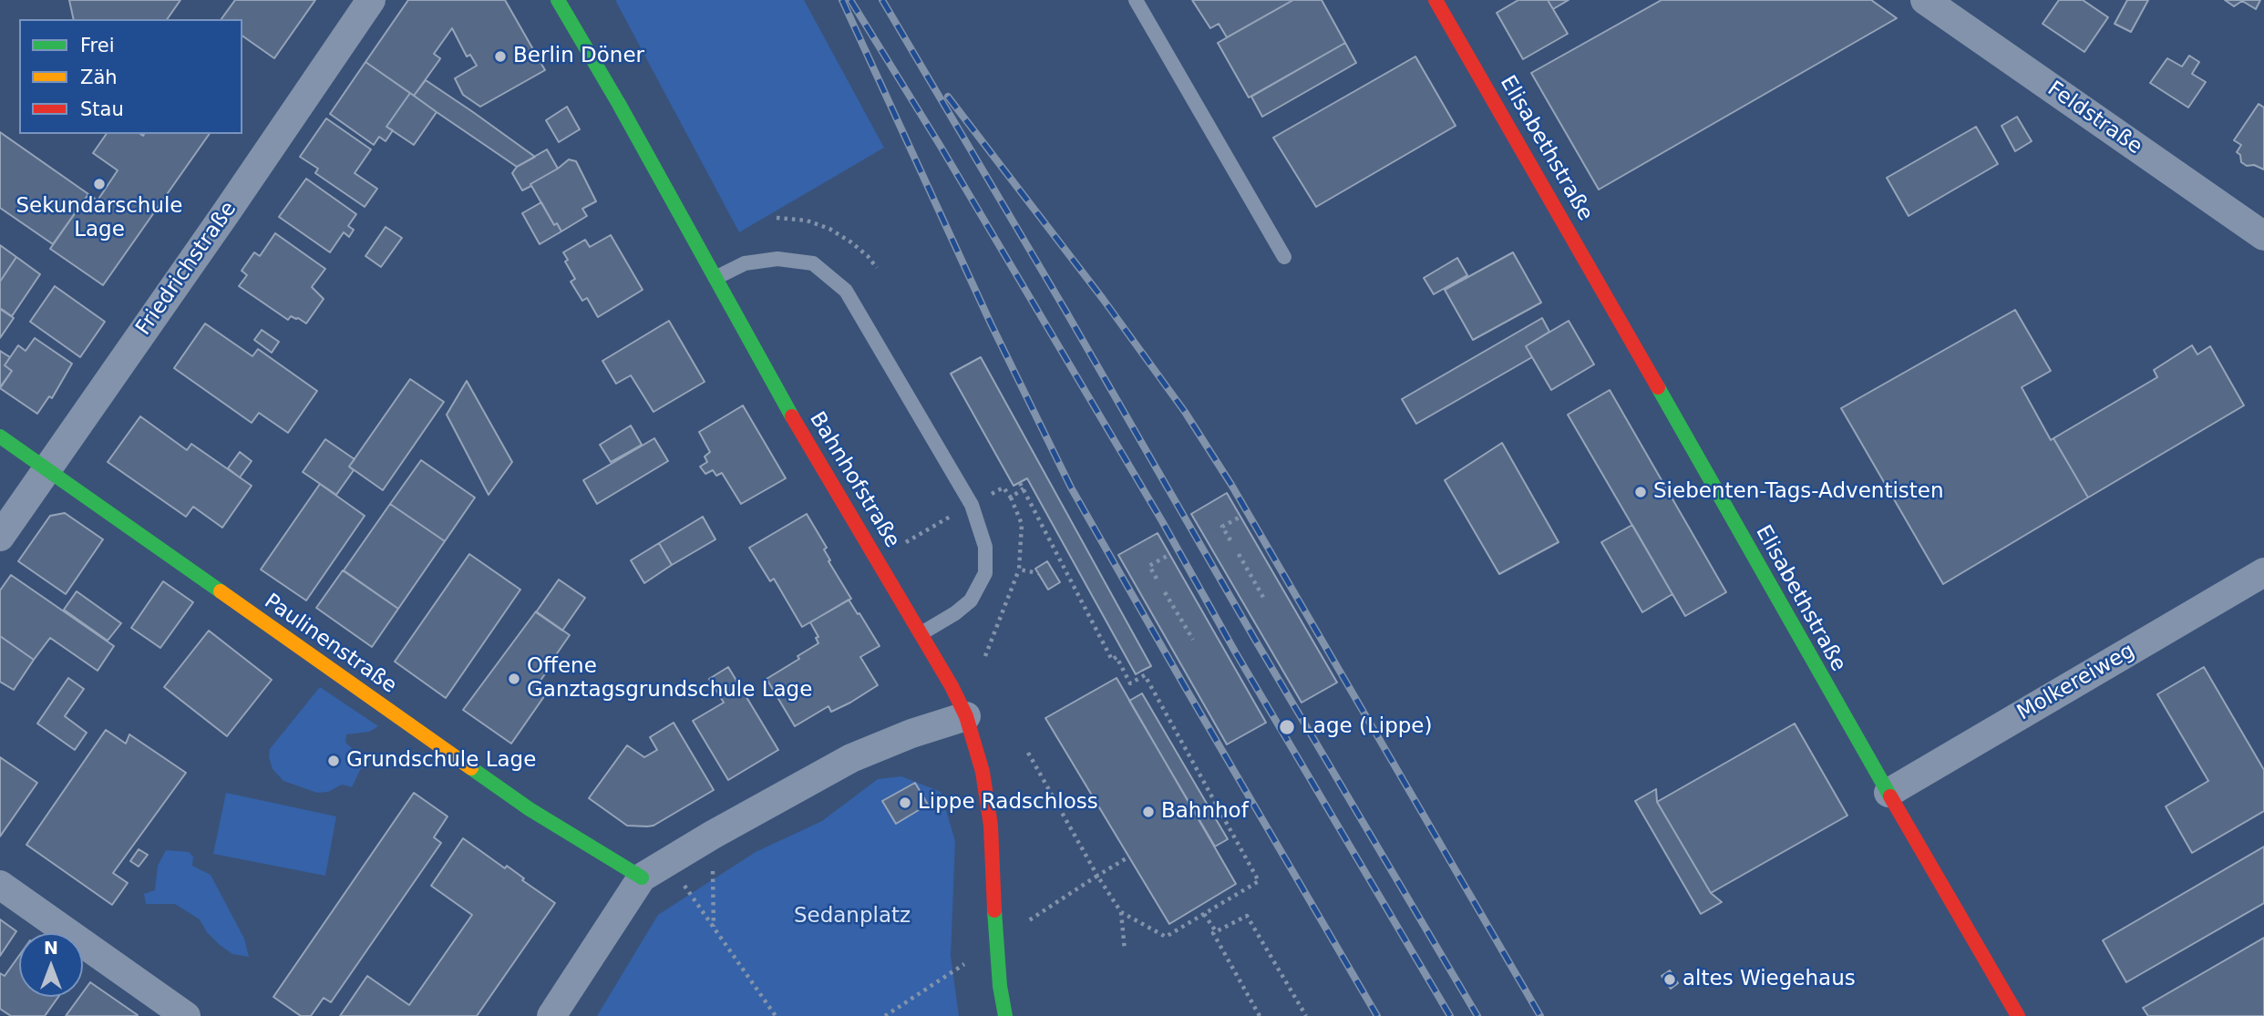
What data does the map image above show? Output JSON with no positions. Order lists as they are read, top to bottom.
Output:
{
  "streets": {
    "street": [
      "Feldstraße",
      "Elisabethstraße",
      "Friedrichstraße",
      "Bahnhofstraße",
      "Paulinenstraße",
      "Molkereiweg"
    ]
  },
  "crossings": [
    ["Elisabethstraße", "Molkereiweg"],
    ["Friedrichstraße", "Paulinenstraße"]
  ],
  "parks": ["Sedanplatz"],
  "places": [
    "Berlin Döner",
    "Sekundarschule Lage",
    "Siebenten-Tags-Adventisten",
    "Offene Ganztagsgrundschule Lage",
    "Lage (Lippe)",
    "Grundschule Lage",
    "Lippe Radschloss",
    "Bahnhof",
    "altes Wiegehaus"
  ],
  "legend": ["Frei", "Zäh", "Stau"],
  "north": "top"
}
